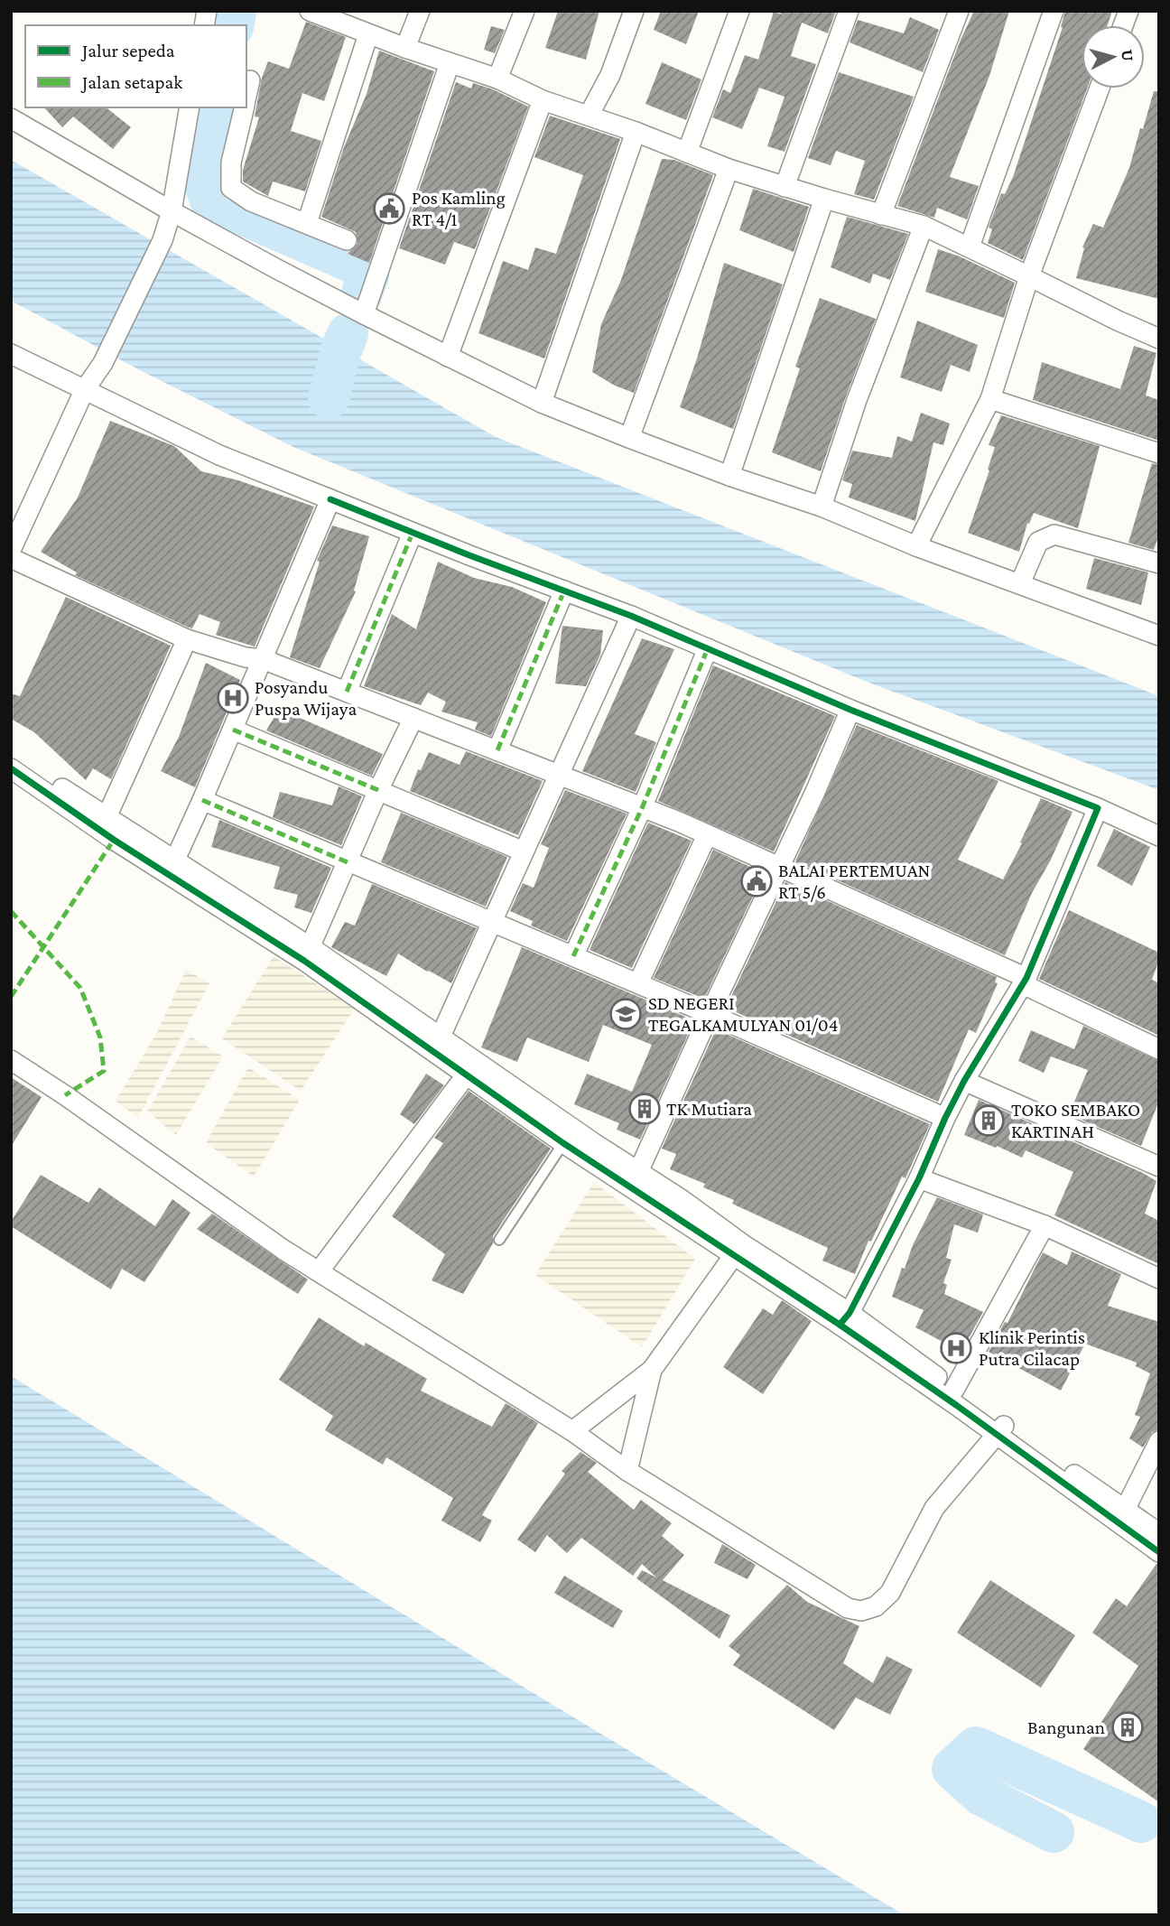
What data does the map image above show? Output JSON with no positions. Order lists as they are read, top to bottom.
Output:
{
  "places": {
    "public building": ["Pos Kamling RT 4/1", "BALAI PERTEMUAN RT 5/6"],
    "hospital": ["Posyandu Puspa Wijaya", "Klinik Perintis Putra Cilacap"],
    "school or university": ["SD NEGERI TEGALKAMULYAN 01/04"],
    "building": ["TK Mutiara", "TOKO SEMBAKO KARTINAH", "Bangunan"]
  },
  "legend": ["Jalur sepeda", "Jalan setapak"],
  "north": "right"
}
